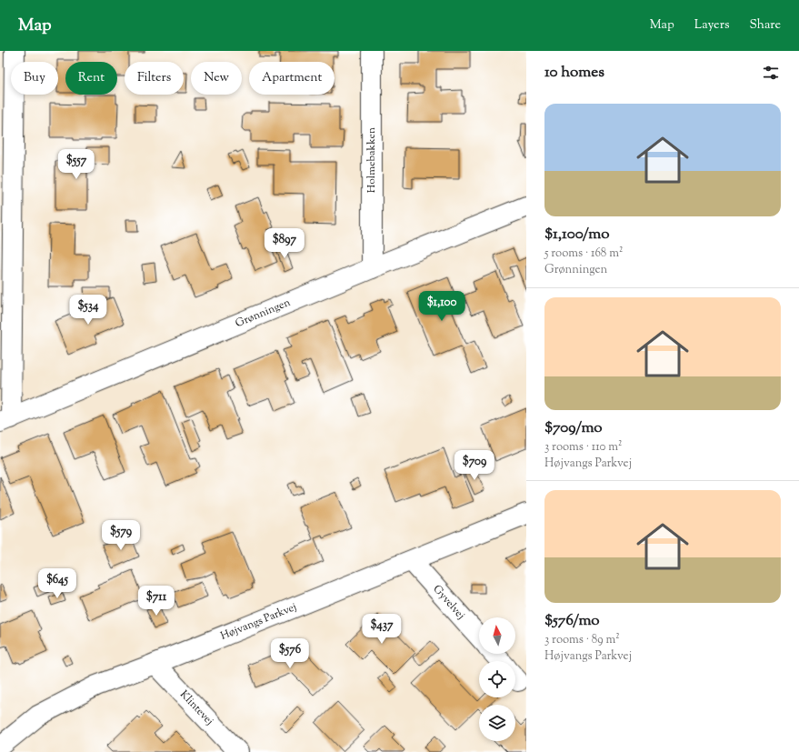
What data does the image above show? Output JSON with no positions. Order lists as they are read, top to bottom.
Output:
{
  "streets": {
    "street": [
      "Holmebakken",
      "Grønningen",
      "Gyvelvej",
      "Højvangs Parkvej",
      "Klintevej"
    ]
  },
  "crossings": [
    ["Holmebakken", "Grønningen"],
    ["Gyvelvej", "Højvangs Parkvej"],
    ["Højvangs Parkvej", "Klintevej"]
  ],
  "north": "top",
  "page": {
    "header": "Map",
    "nav": ["Map", "Layers", "Share"],
    "heading": "10 homes",
    "chip": [
      "Buy",
      "Rent",
      "Filters",
      "New",
      "Apartment"
    ],
    "list": [
      {
        "name": "$1,100/mo",
        "note": "5 rooms · 168 m² · Grønningen"
      },
      {
        "name": "$709/mo",
        "note": "3 rooms · 110 m² · Højvangs Parkvej"
      },
      {
        "name": "$576/mo",
        "note": "3 rooms · 89 m² · Højvangs Parkvej"
      }
    ],
    "price": [
      "$557",
      "$897",
      "$1,100",
      "$534",
      "$709",
      "$579",
      "$645",
      "$711",
      "$437",
      "$576"
    ]
  }
}
